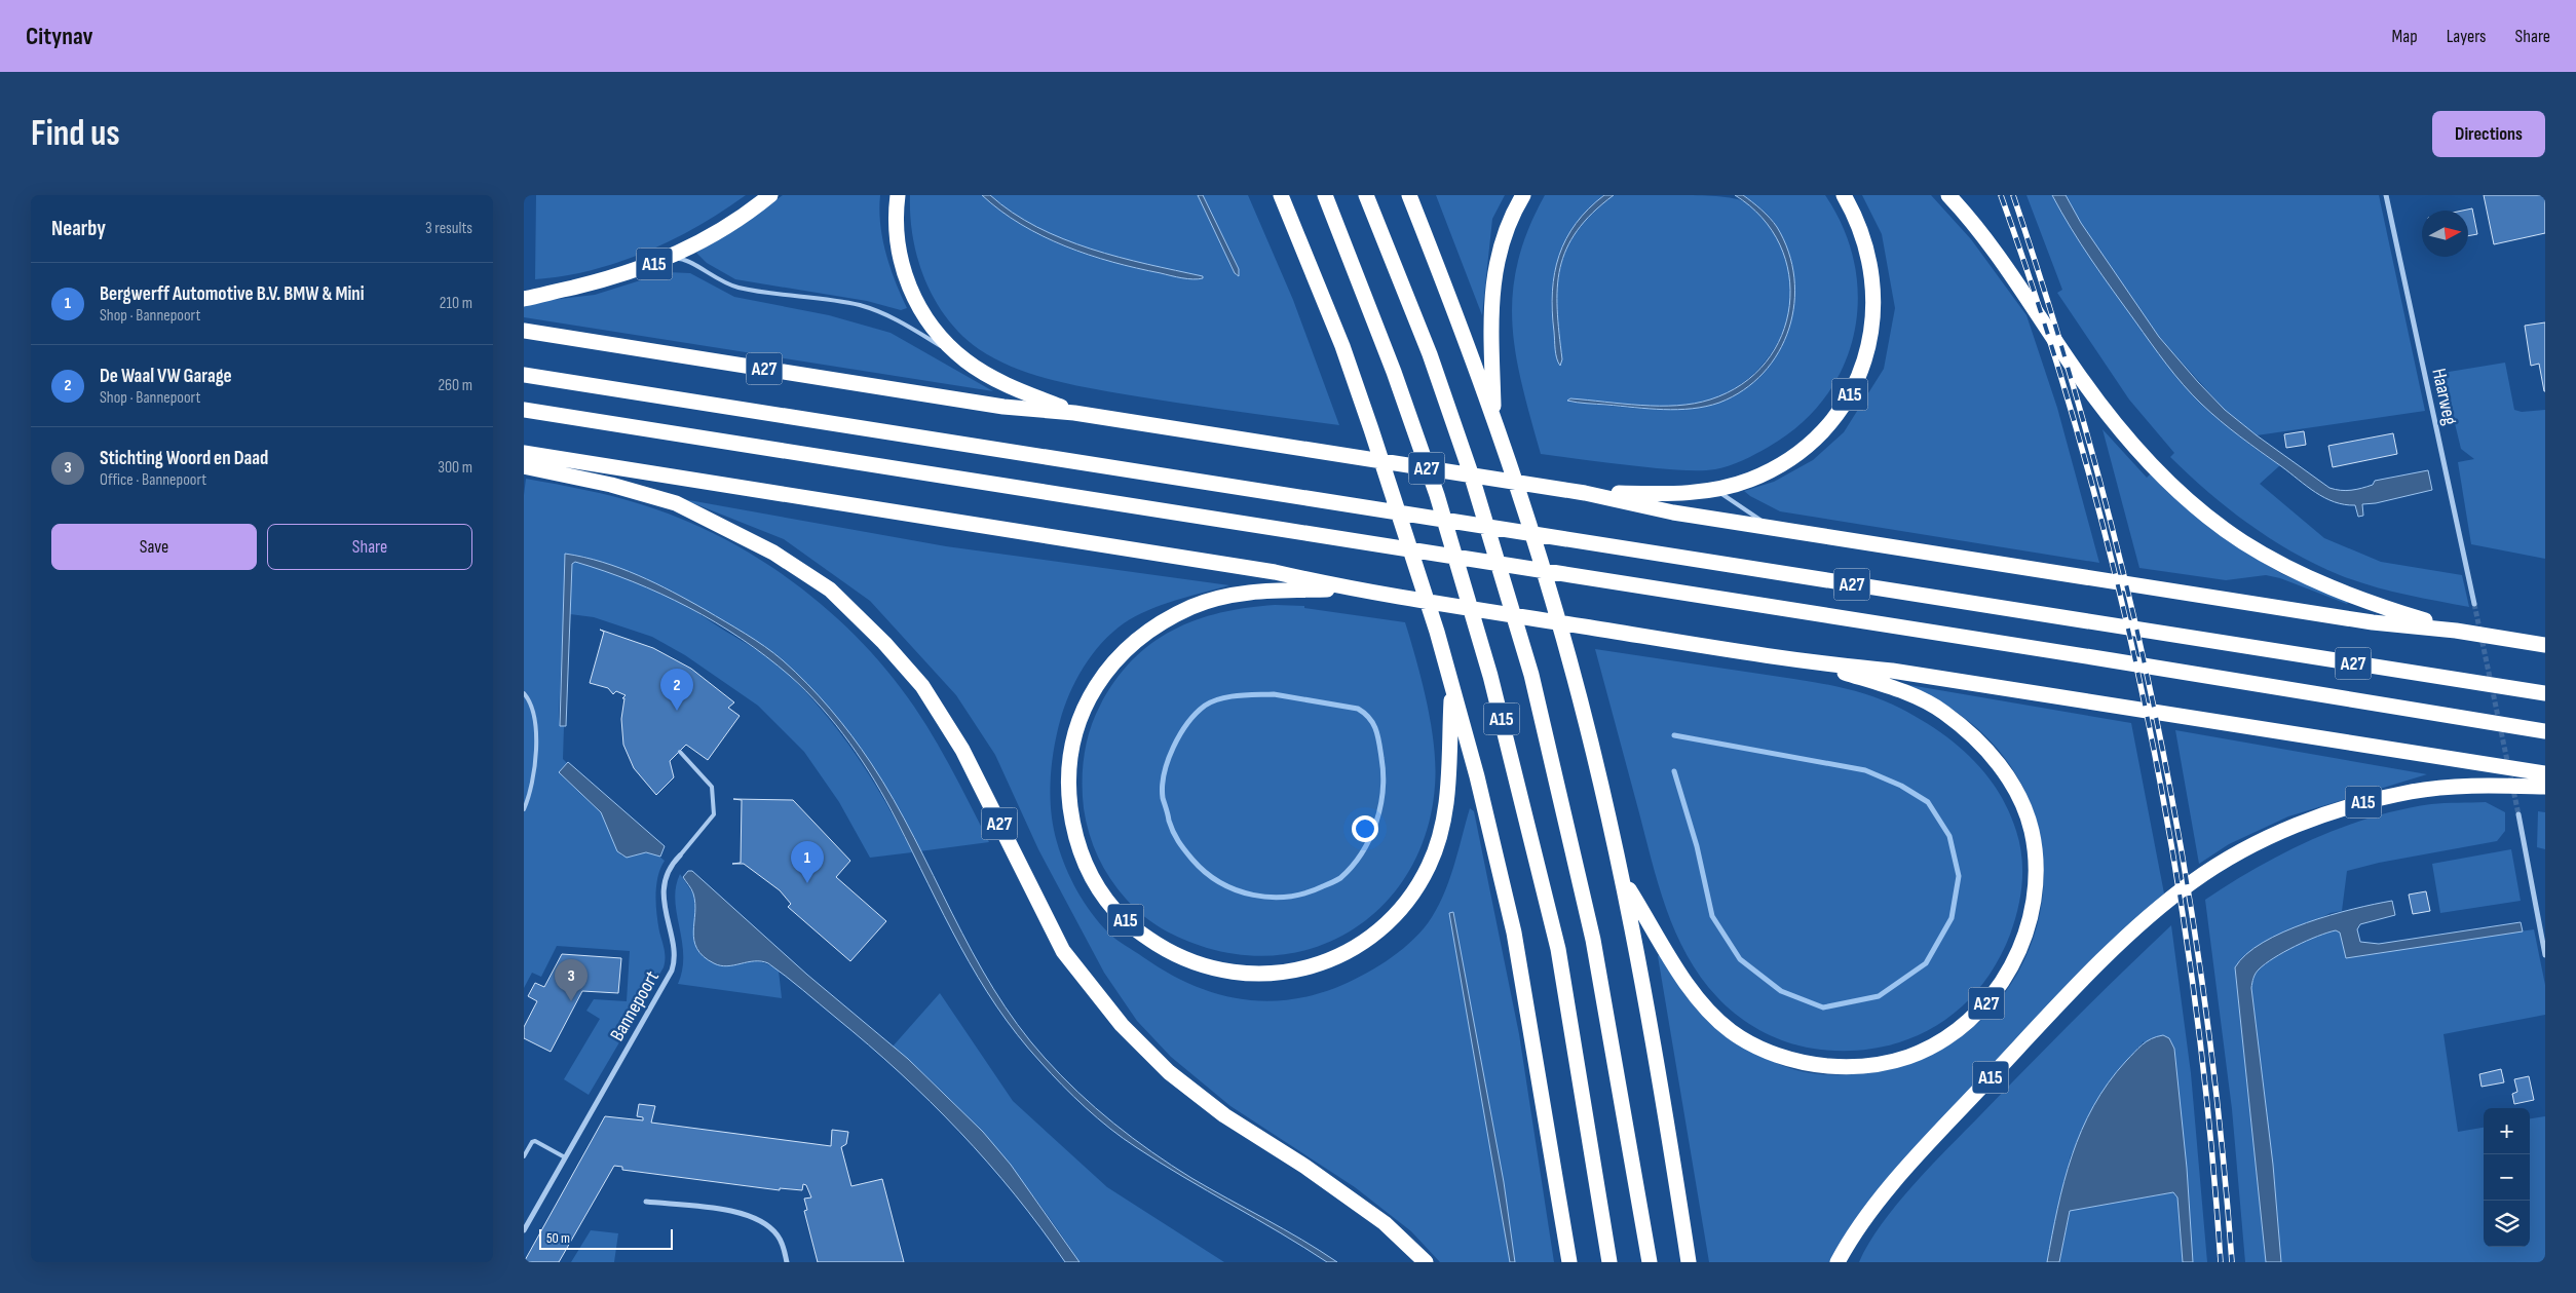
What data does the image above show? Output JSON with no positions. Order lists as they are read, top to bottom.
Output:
{
  "streets": {
    "highway": ["A15", "A27"],
    "street": ["Haarweg", "Bannepoort"]
  },
  "crossings": [
    ["A15", "A27"]
  ],
  "scale_bar": "50 m",
  "north": "right",
  "page": {
    "header": "Citynav",
    "nav": ["Map", "Layers", "Share"],
    "buttons": [
      "Directions",
      ["Save", "Share"]
    ],
    "title": "Find us",
    "heading": ["Nearby", "3 results"],
    "list": [
      {
        "mark": "1",
        "name": "Bergwerff Automotive B.V. BMW & Mini",
        "note": "Shop · Bannepoort",
        "value": "210 m"
      },
      {
        "mark": "2",
        "name": "De Waal VW Garage",
        "note": "Shop · Bannepoort",
        "value": "260 m"
      },
      {
        "mark": "3",
        "name": "Stichting Woord en Daad",
        "note": "Office · Bannepoort",
        "value": "300 m"
      }
    ],
    "pins": ["2", "1", "3"],
    "map_buttons": ["+", "−"],
    "scale": "50 m"
  }
}
